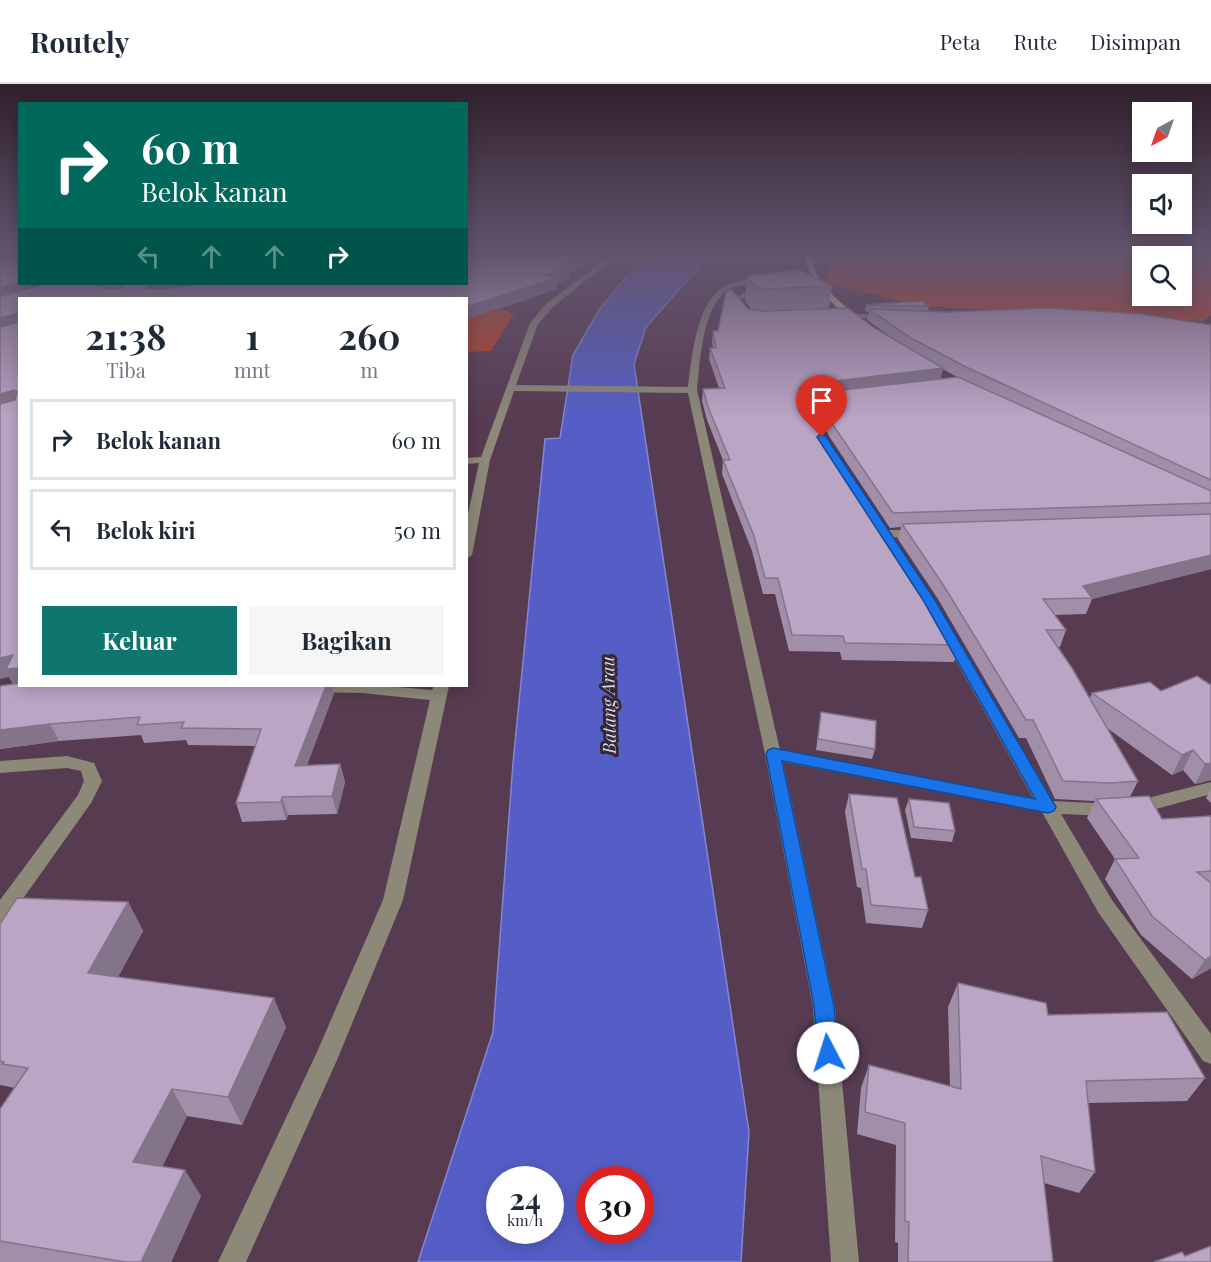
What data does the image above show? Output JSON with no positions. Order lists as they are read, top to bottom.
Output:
{
  "water": ["Batang Arau"],
  "north": "bottom left",
  "page": {
    "header": "Routely",
    "nav": ["Peta", "Rute", "Disimpan"],
    "turn": ["60 m", "Belok kanan"],
    "eta": [
      "21:38",
      "Tiba",
      "1",
      "mnt",
      "260",
      "m"
    ],
    "list": [
      {
        "name": "Belok kanan",
        "value": "60 m"
      },
      {
        "name": "Belok kiri",
        "value": "50 m"
      }
    ],
    "buttons": ["Keluar", "Bagikan"],
    "speed": "24 km/h",
    "limit": "30"
  }
}
